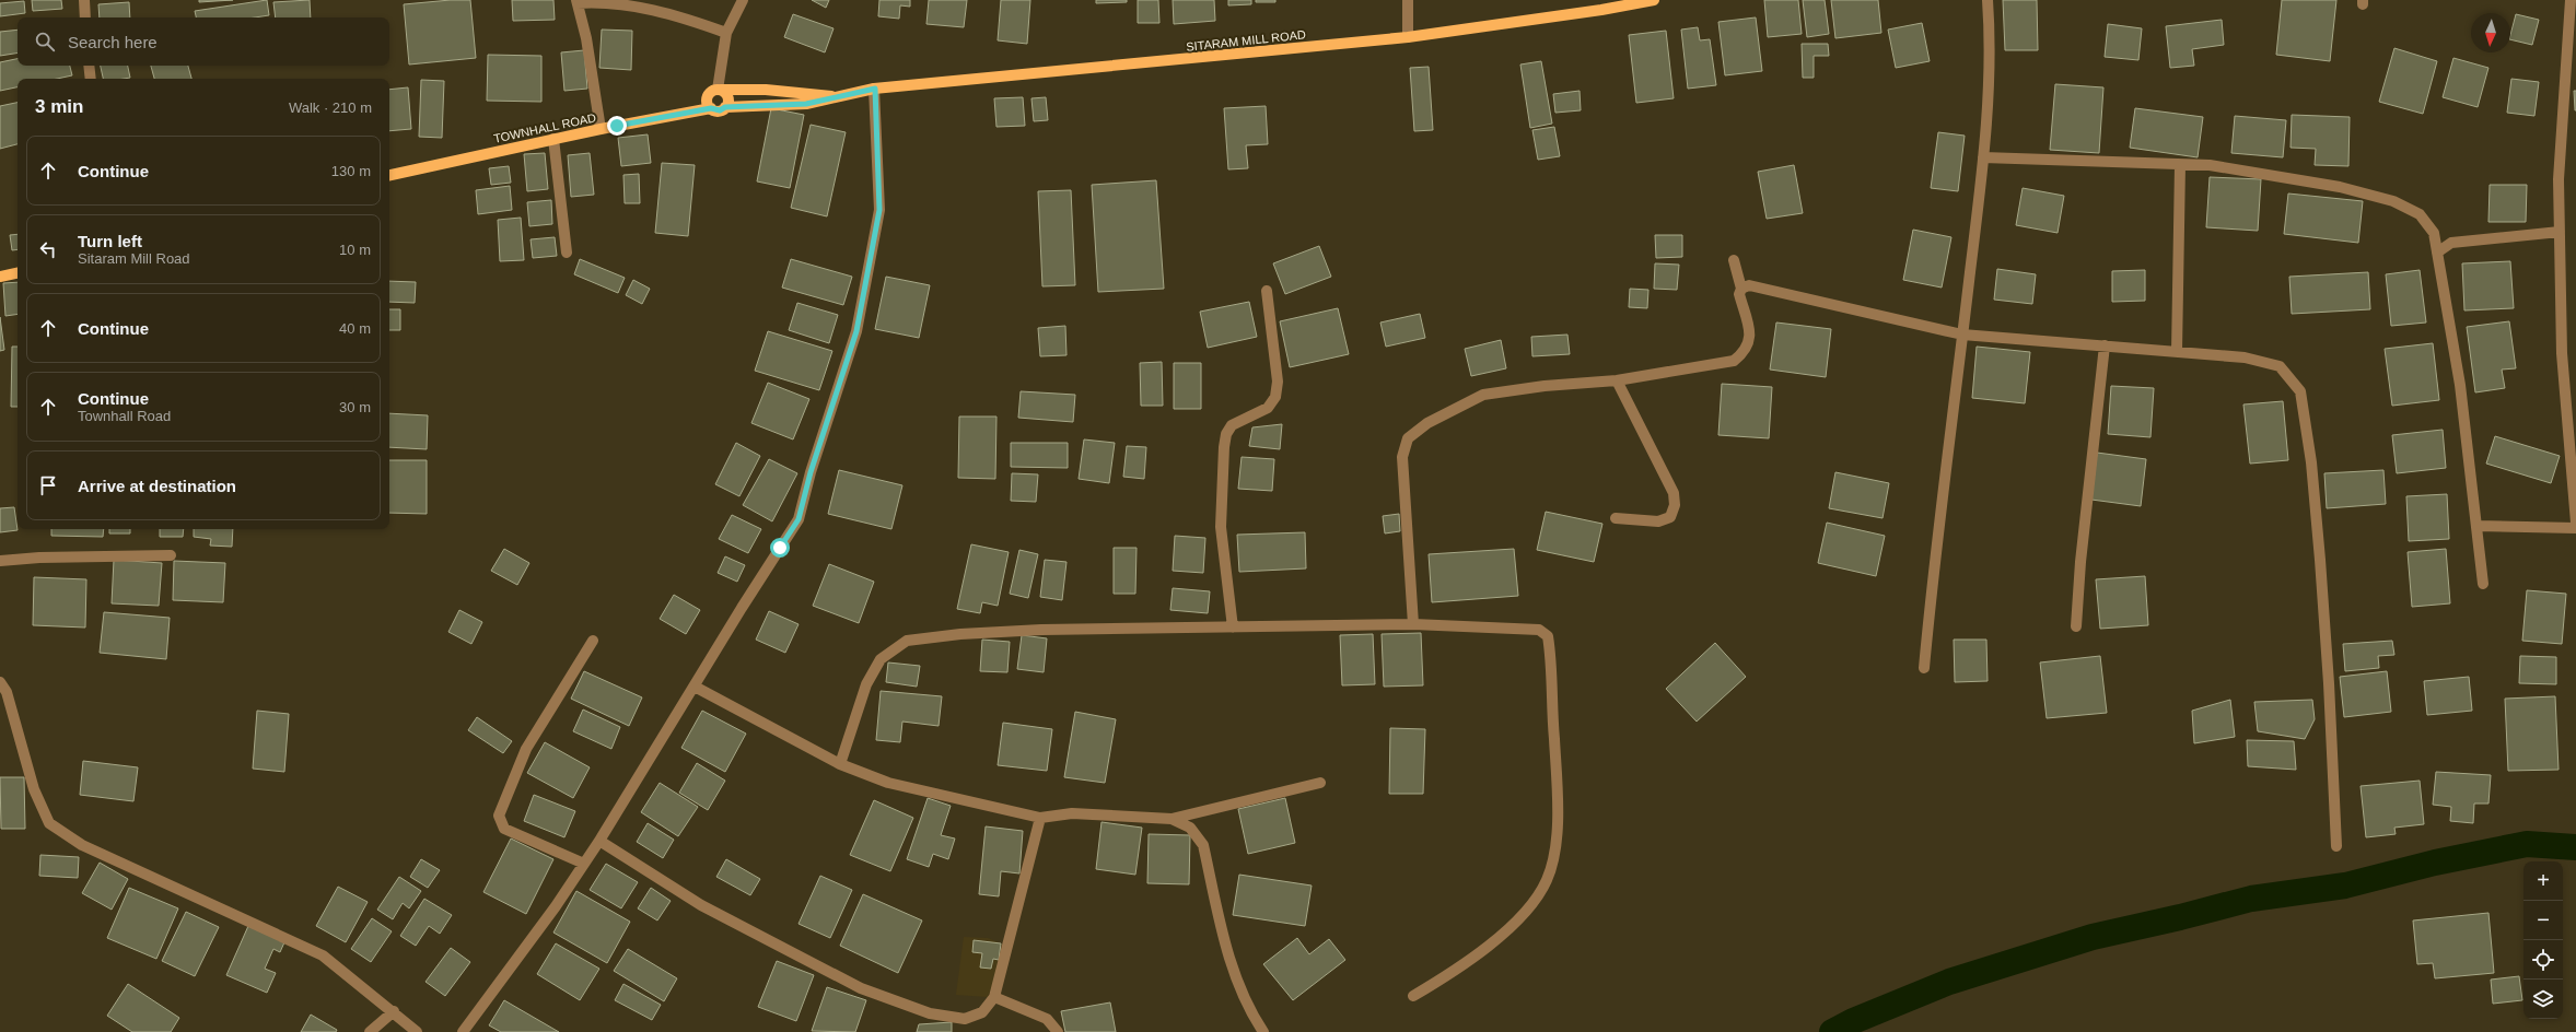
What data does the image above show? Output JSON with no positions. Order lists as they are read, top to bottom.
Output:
{
  "streets": {
    "main road": ["SITARAM MILL ROAD", "TOWNHALL ROAD"]
  },
  "crossings": [
    ["SITARAM MILL ROAD", "TOWNHALL ROAD"]
  ],
  "north": "bottom",
  "page": {
    "search": "Search here",
    "heading": ["3 min", "Walk · 210 m"],
    "list": [
      ["Continue", "130 m"],
      ["Turn left", "Sitaram Mill Road", "10 m"],
      ["Continue", "40 m"],
      ["Continue", "Townhall Road", "30 m"],
      "Arrive at destination"
    ],
    "map_buttons": ["+", "−"]
  }
}
